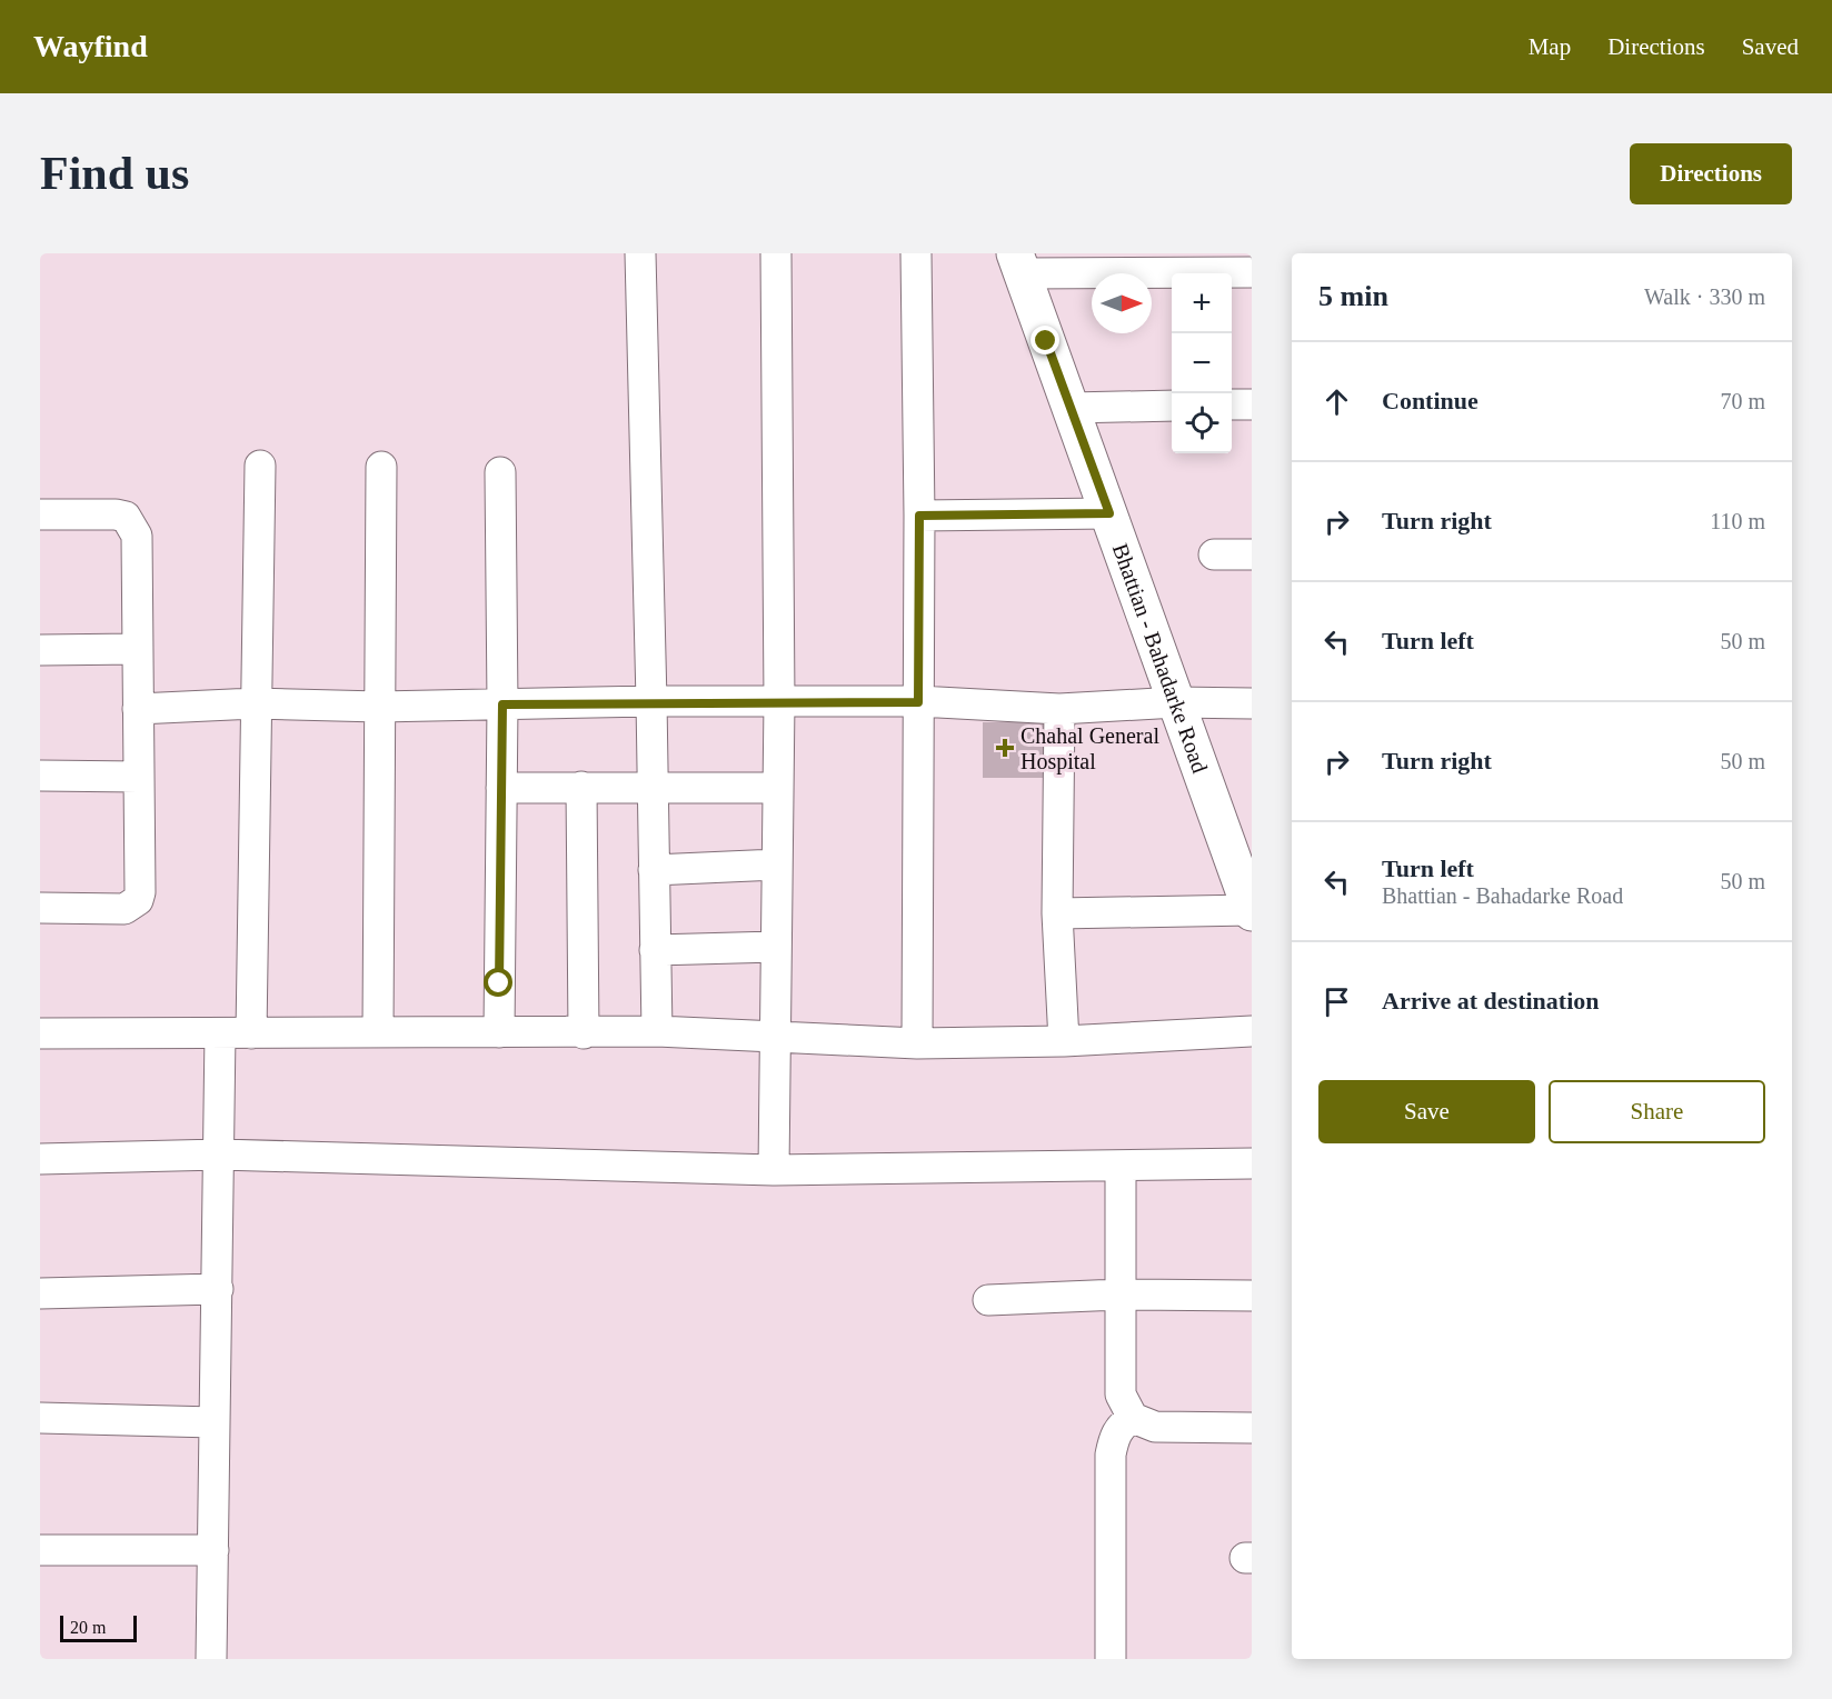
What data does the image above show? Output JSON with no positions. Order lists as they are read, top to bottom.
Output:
{
  "streets": {
    "street": ["Bhattian - Bahadarke Road"]
  },
  "places": {
    "health": ["Chahal General Hospital"]
  },
  "scale_bar": "20 m",
  "north": "right",
  "page": {
    "header": "Wayfind",
    "nav": ["Map", "Directions", "Saved"],
    "buttons": [
      "Directions",
      ["Save", "Share"]
    ],
    "title": "Find us",
    "heading": ["5 min", "Walk · 330 m"],
    "map_buttons": ["+", "−"],
    "list": [
      ["Continue", "70 m"],
      ["Turn right", "110 m"],
      ["Turn left", "50 m"],
      ["Turn right", "50 m"],
      ["Turn left", "Bhattian - Bahadarke Road", "50 m"],
      "Arrive at destination"
    ],
    "scale": "20 m"
  }
}
